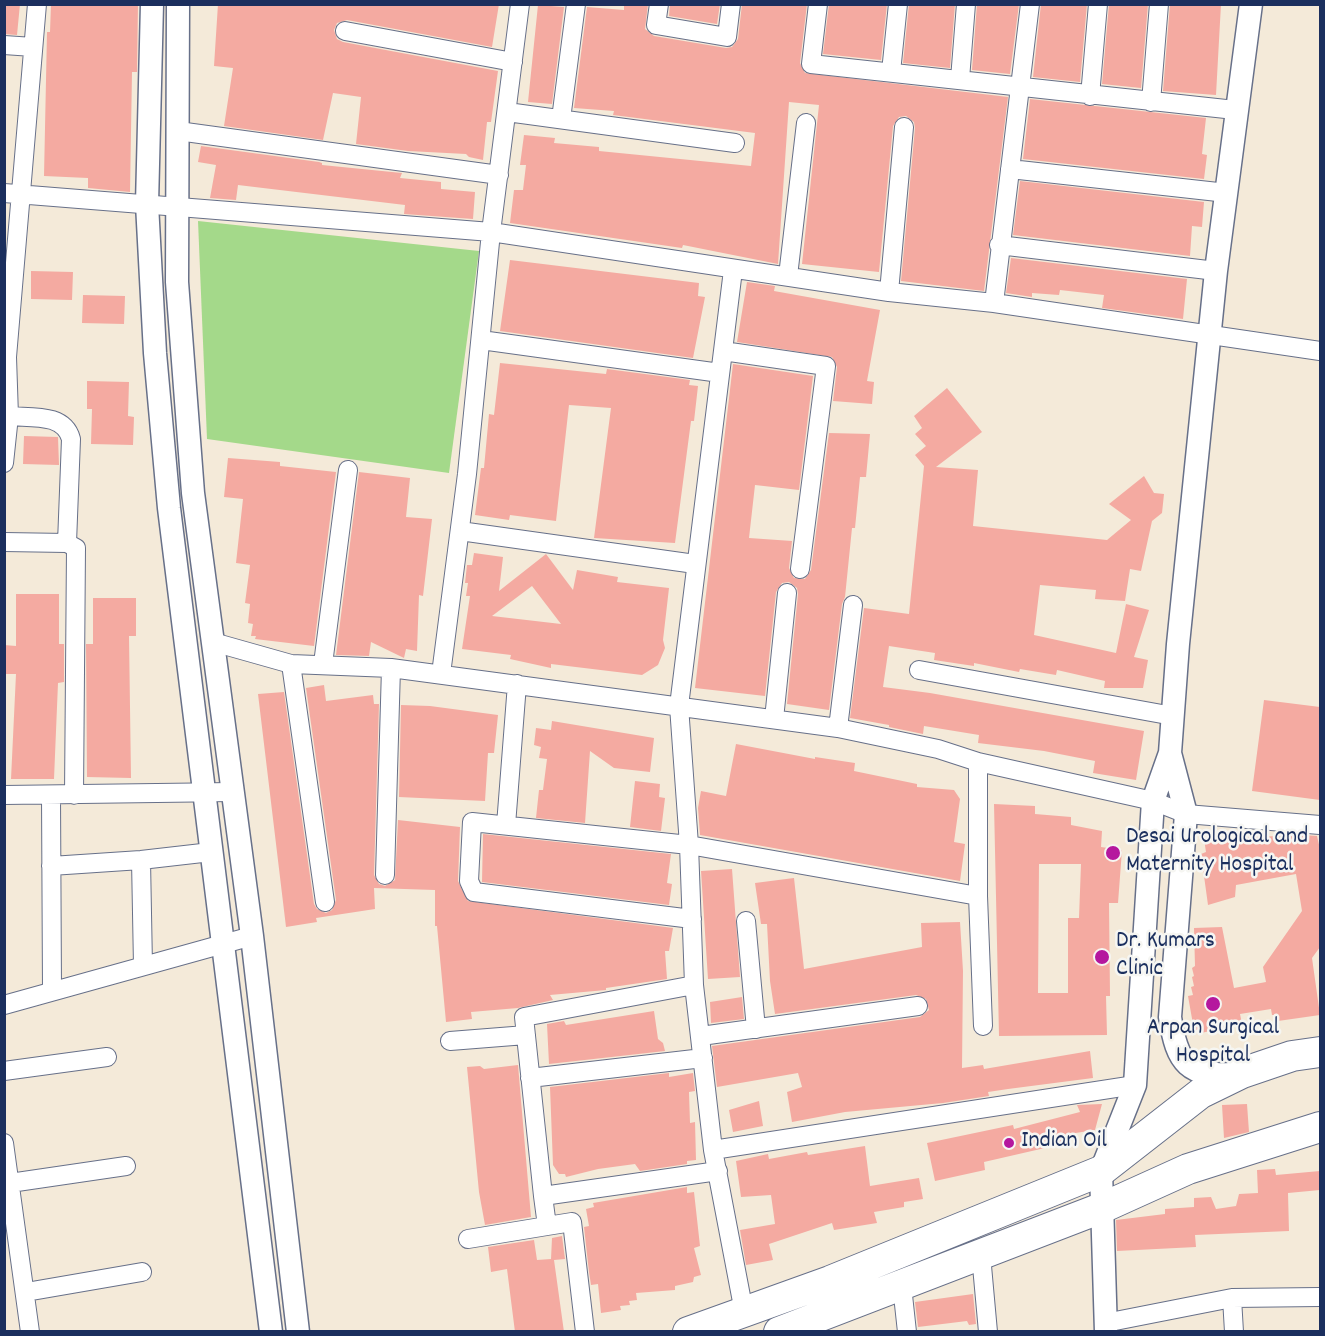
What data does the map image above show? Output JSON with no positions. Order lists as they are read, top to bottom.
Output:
{
  "places": [
    "Desai Urological and Maternity Hospital",
    "Dr. Kumars Clinic",
    "Arpan Surgical Hospital",
    "Indian Oil"
  ]
}
